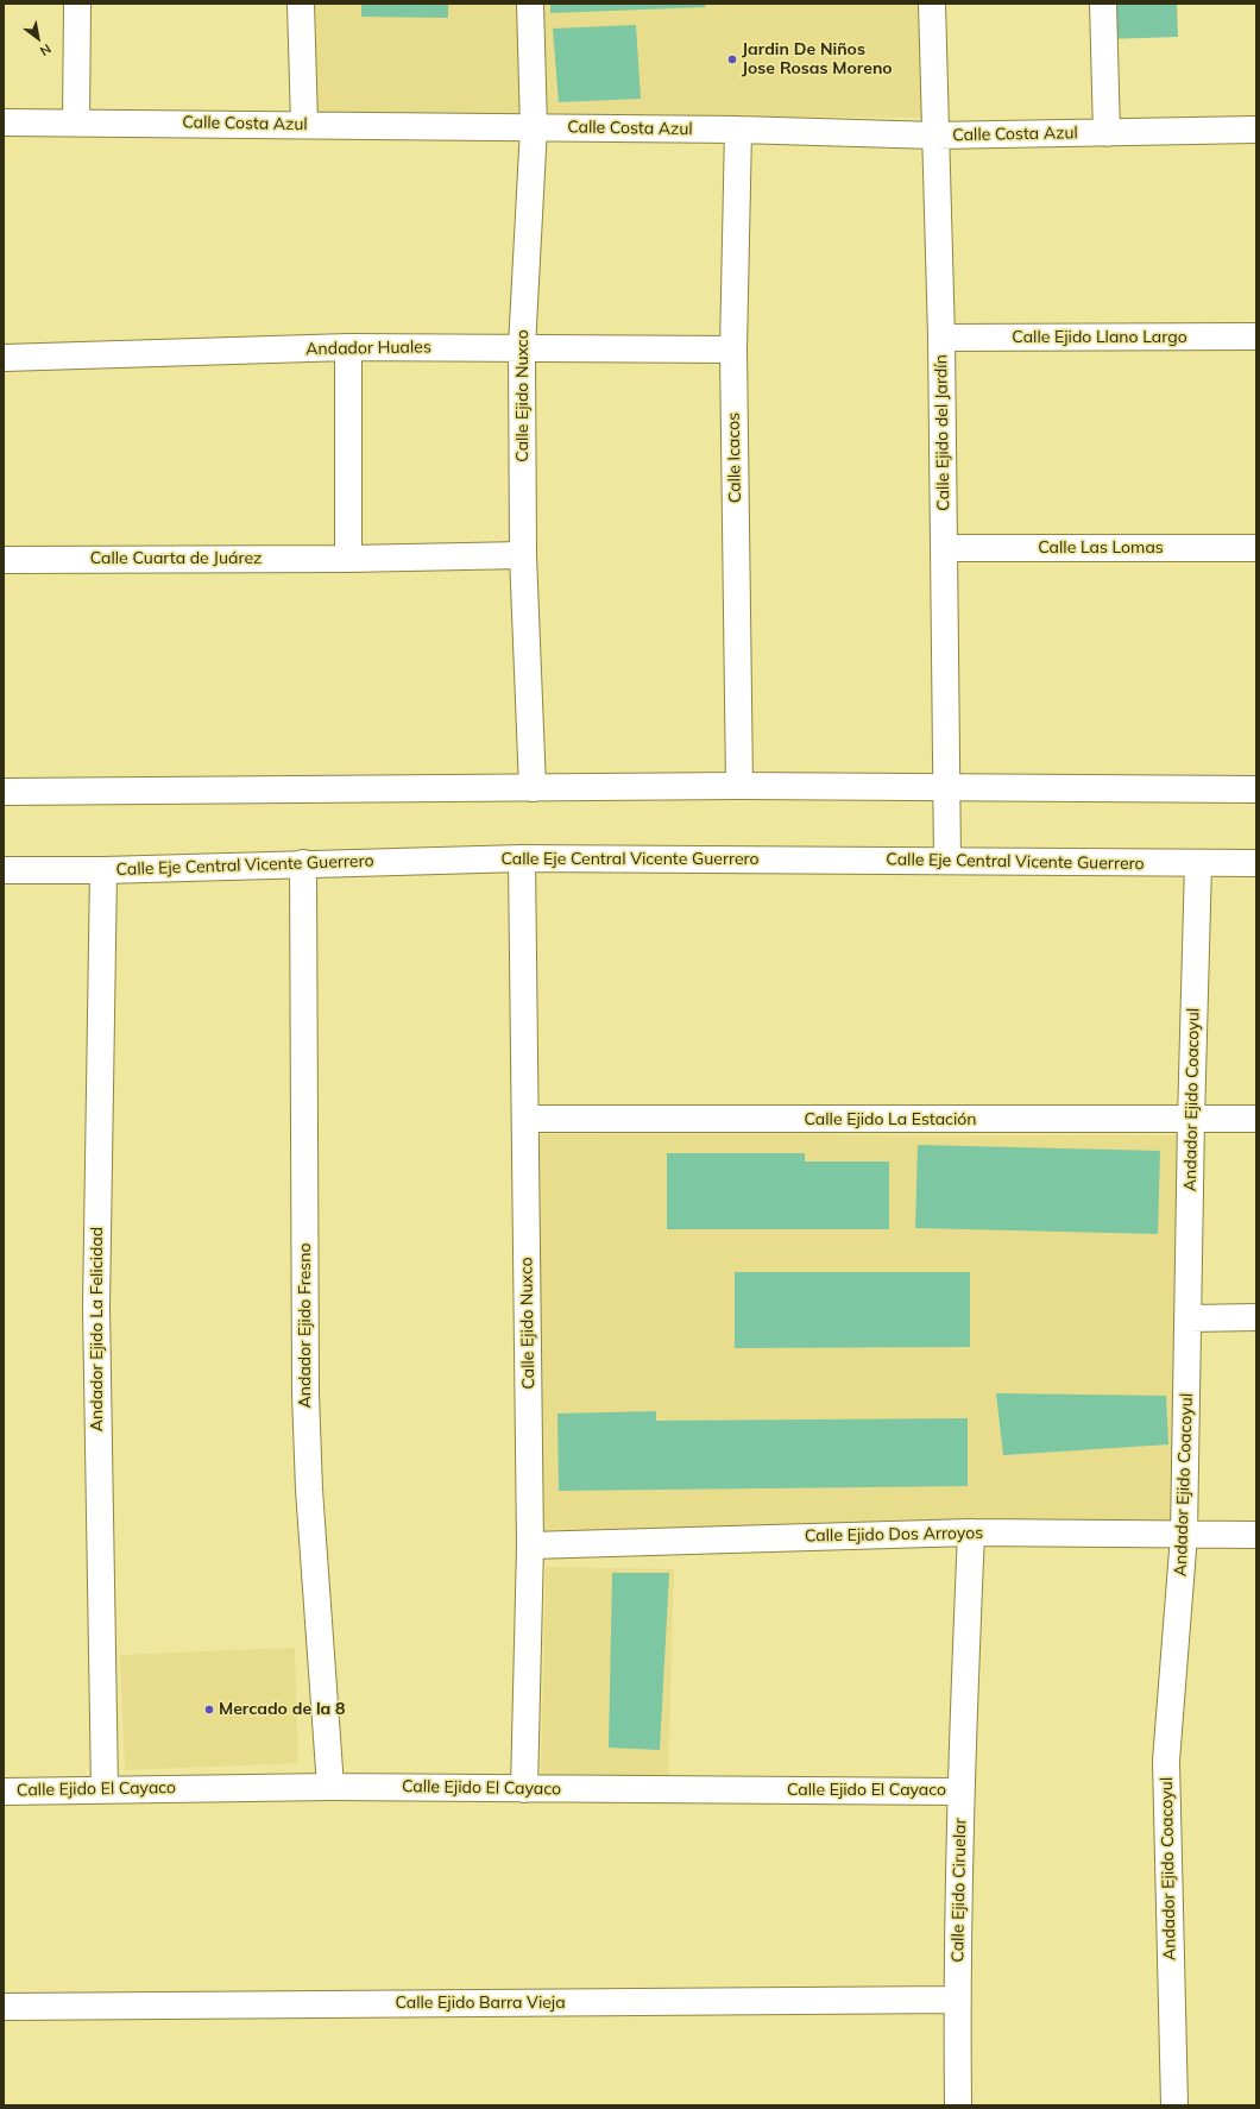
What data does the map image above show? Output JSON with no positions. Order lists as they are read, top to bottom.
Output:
{
  "streets": {
    "street": [
      "Calle Costa Azul",
      "Calle Ejido Llano Largo",
      "Andador Huales",
      "Calle Ejido Nuxco",
      "Calle Ejido del Jardín",
      "Calle Icacos",
      "Calle Las Lomas",
      "Calle Cuarta de Juárez",
      "Calle Eje Central Vicente Guerrero",
      "Andador Ejido Coacoyul",
      "Calle Ejido La Estación",
      "Andador Ejido Fresno",
      "Andador Ejido La Felicidad",
      "Calle Ejido Dos Arroyos",
      "Calle Ejido El Cayaco",
      "Calle Ejido Ciruelar",
      "Calle Ejido Barra Vieja"
    ]
  },
  "crossings": [
    ["Calle Costa Azul", "Calle Ejido Nuxco"],
    ["Calle Costa Azul", "Calle Ejido del Jardín"],
    ["Calle Costa Azul", "Calle Icacos"],
    ["Calle Ejido Llano Largo", "Calle Ejido del Jardín"],
    ["Andador Huales", "Calle Ejido Nuxco"],
    ["Andador Huales", "Calle Icacos"],
    ["Calle Ejido Nuxco", "Calle Cuarta de Juárez"],
    ["Calle Ejido Nuxco", "Calle Eje Central Vicente Guerrero"],
    ["Calle Ejido Nuxco", "Calle Ejido La Estación"],
    ["Calle Ejido Nuxco", "Calle Ejido Dos Arroyos"],
    ["Calle Ejido Nuxco", "Calle Ejido El Cayaco"],
    ["Calle Ejido del Jardín", "Calle Las Lomas"],
    ["Calle Ejido del Jardín", "Calle Eje Central Vicente Guerrero"],
    ["Calle Eje Central Vicente Guerrero", "Andador Ejido Coacoyul"],
    ["Calle Eje Central Vicente Guerrero", "Andador Ejido Fresno"],
    ["Calle Eje Central Vicente Guerrero", "Andador Ejido La Felicidad"],
    ["Andador Ejido Coacoyul", "Calle Ejido La Estación"],
    ["Andador Ejido Coacoyul", "Calle Ejido Dos Arroyos"],
    ["Andador Ejido Fresno", "Calle Ejido El Cayaco"],
    ["Andador Ejido La Felicidad", "Calle Ejido El Cayaco"],
    ["Calle Ejido Dos Arroyos", "Calle Ejido Ciruelar"],
    ["Calle Ejido El Cayaco", "Calle Ejido Ciruelar"],
    ["Calle Ejido Ciruelar", "Calle Ejido Barra Vieja"]
  ],
  "places": ["Jardin De Niños Jose Rosas Moreno", "Mercado de la 8"],
  "north": "bottom right"
}
